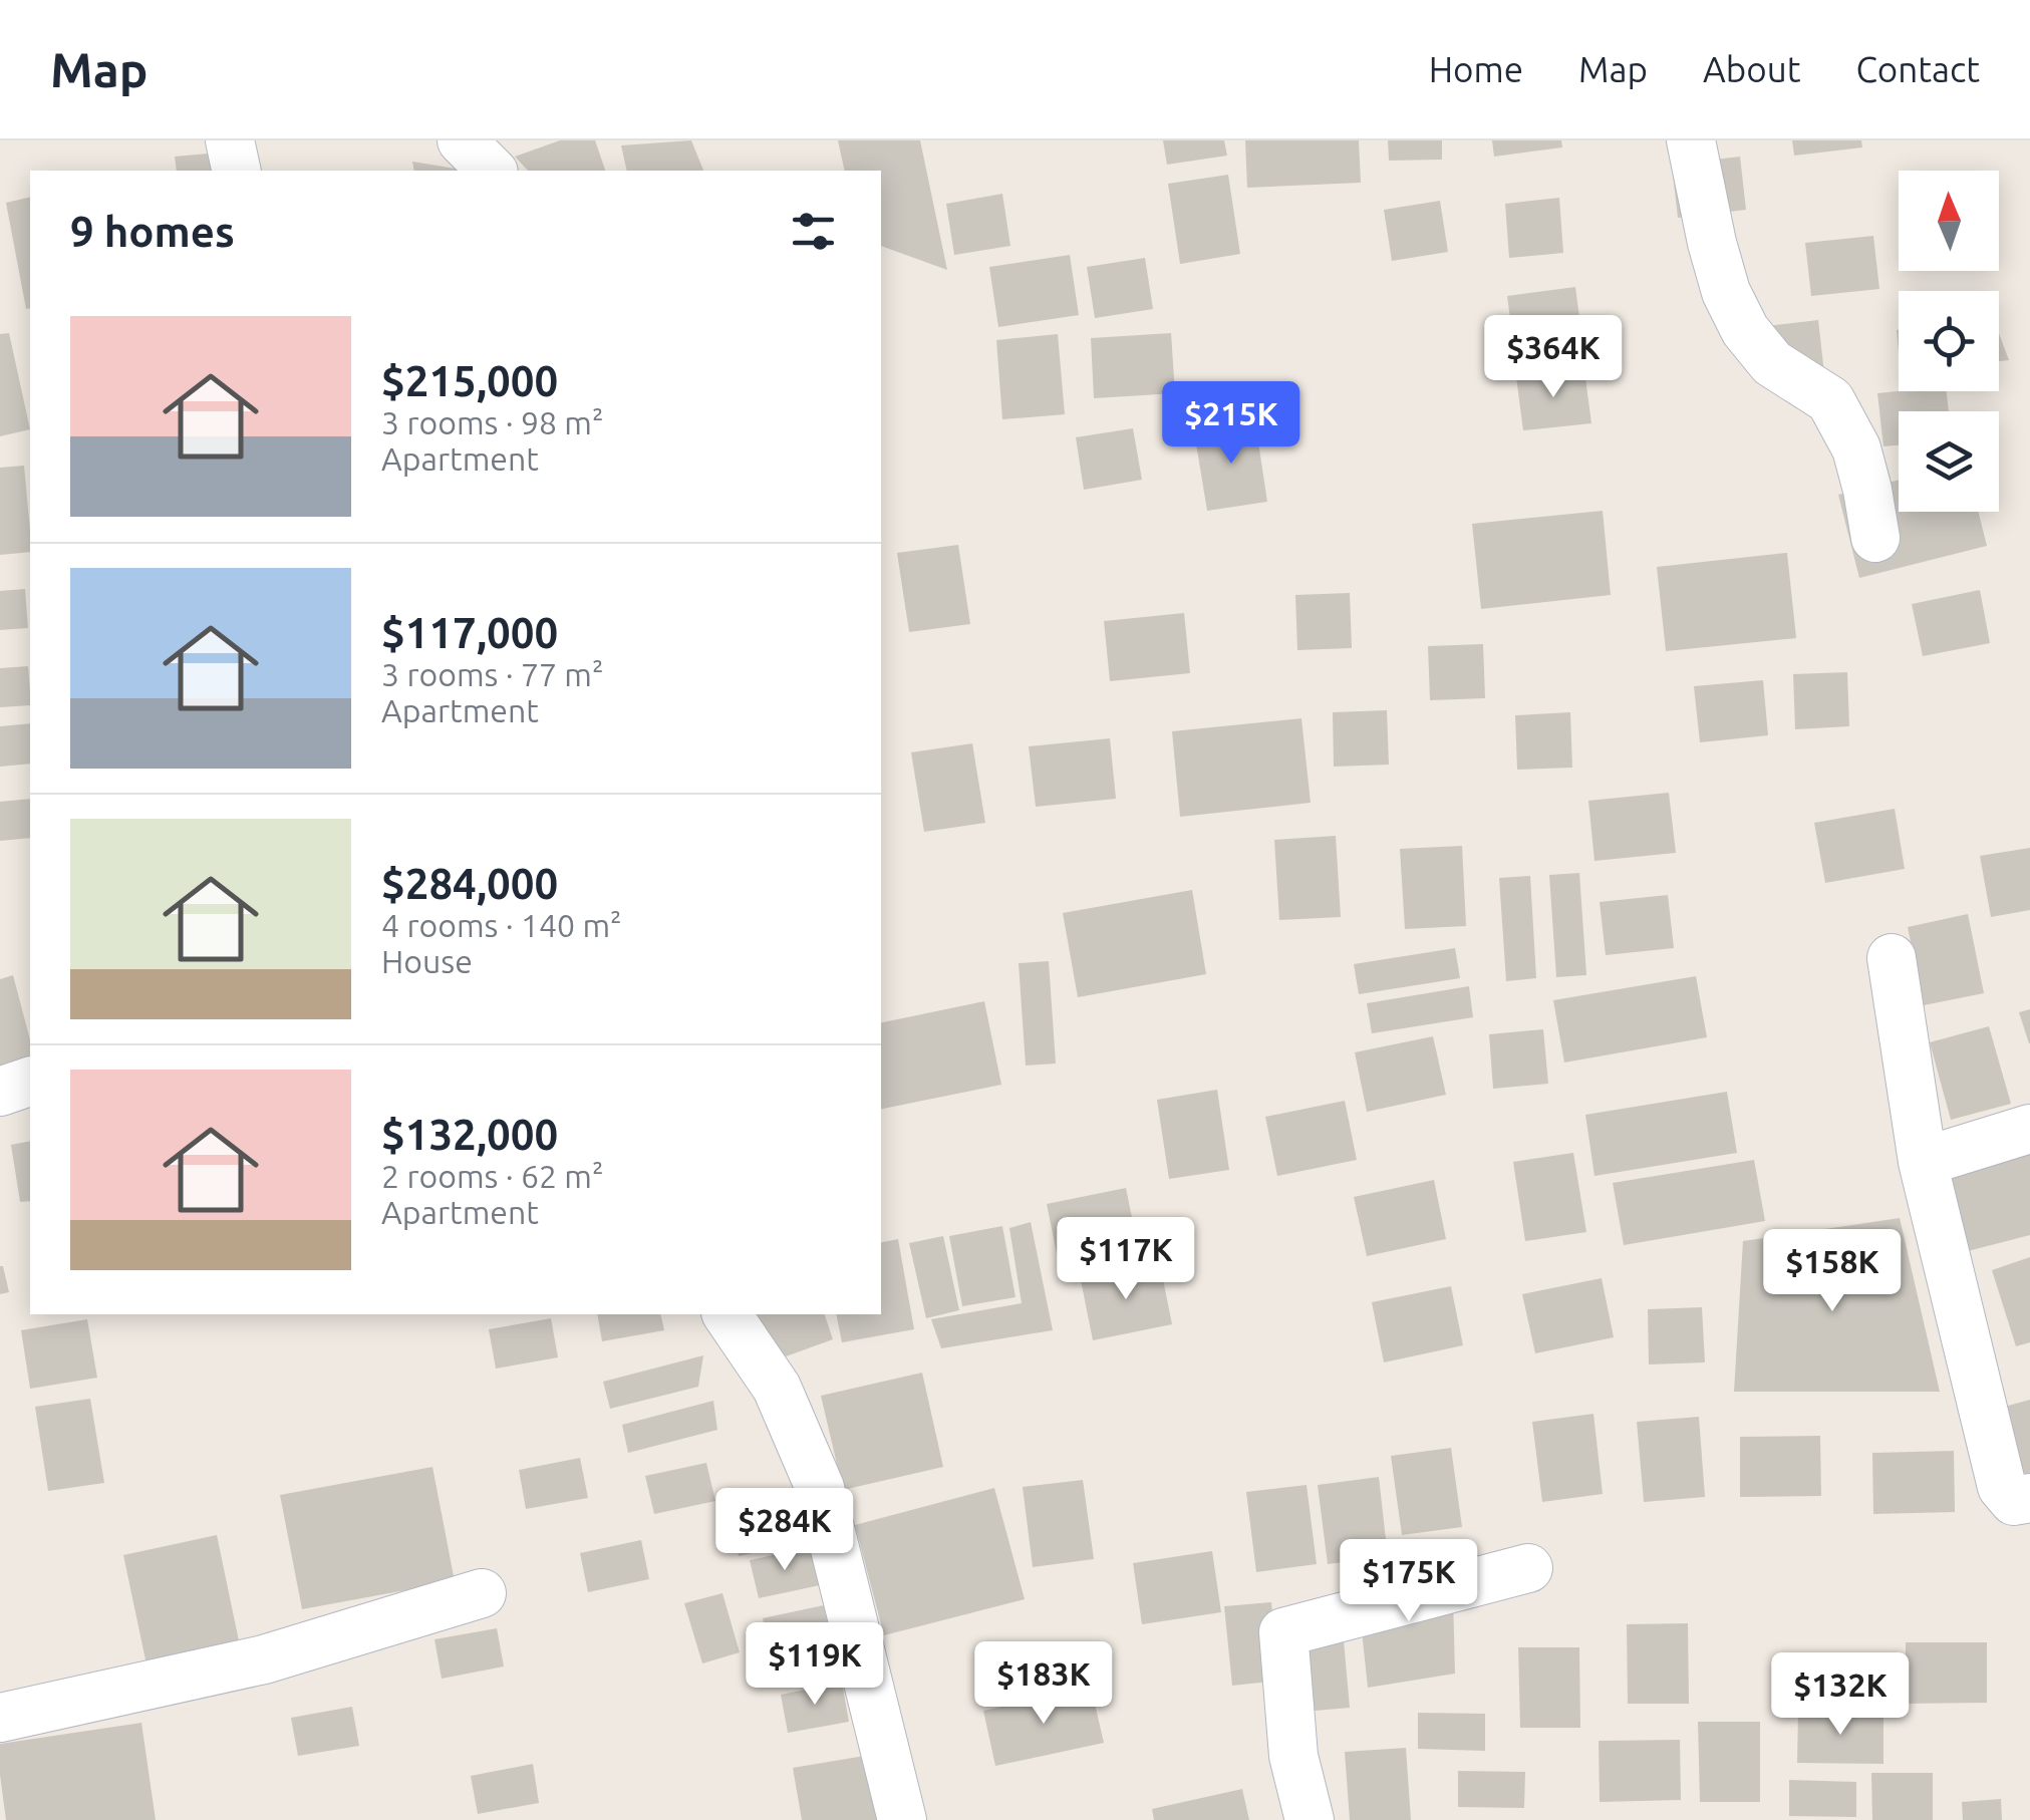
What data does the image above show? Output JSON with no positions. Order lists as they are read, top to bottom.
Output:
{
  "north": "top",
  "page": {
    "header": "Map",
    "nav": [
      "Home",
      "Map",
      "About",
      "Contact"
    ],
    "heading": "9 homes",
    "list": [
      {
        "name": "$215,000",
        "note": "3 rooms · 98 m² · Apartment"
      },
      {
        "name": "$117,000",
        "note": "3 rooms · 77 m² · Apartment"
      },
      {
        "name": "$284,000",
        "note": "4 rooms · 140 m² · House"
      },
      {
        "name": "$132,000",
        "note": "2 rooms · 62 m² · Apartment"
      }
    ],
    "price": [
      "$364K",
      "$215K",
      "$117K",
      "$158K",
      "$284K",
      "$175K",
      "$119K",
      "$183K",
      "$132K"
    ]
  }
}
